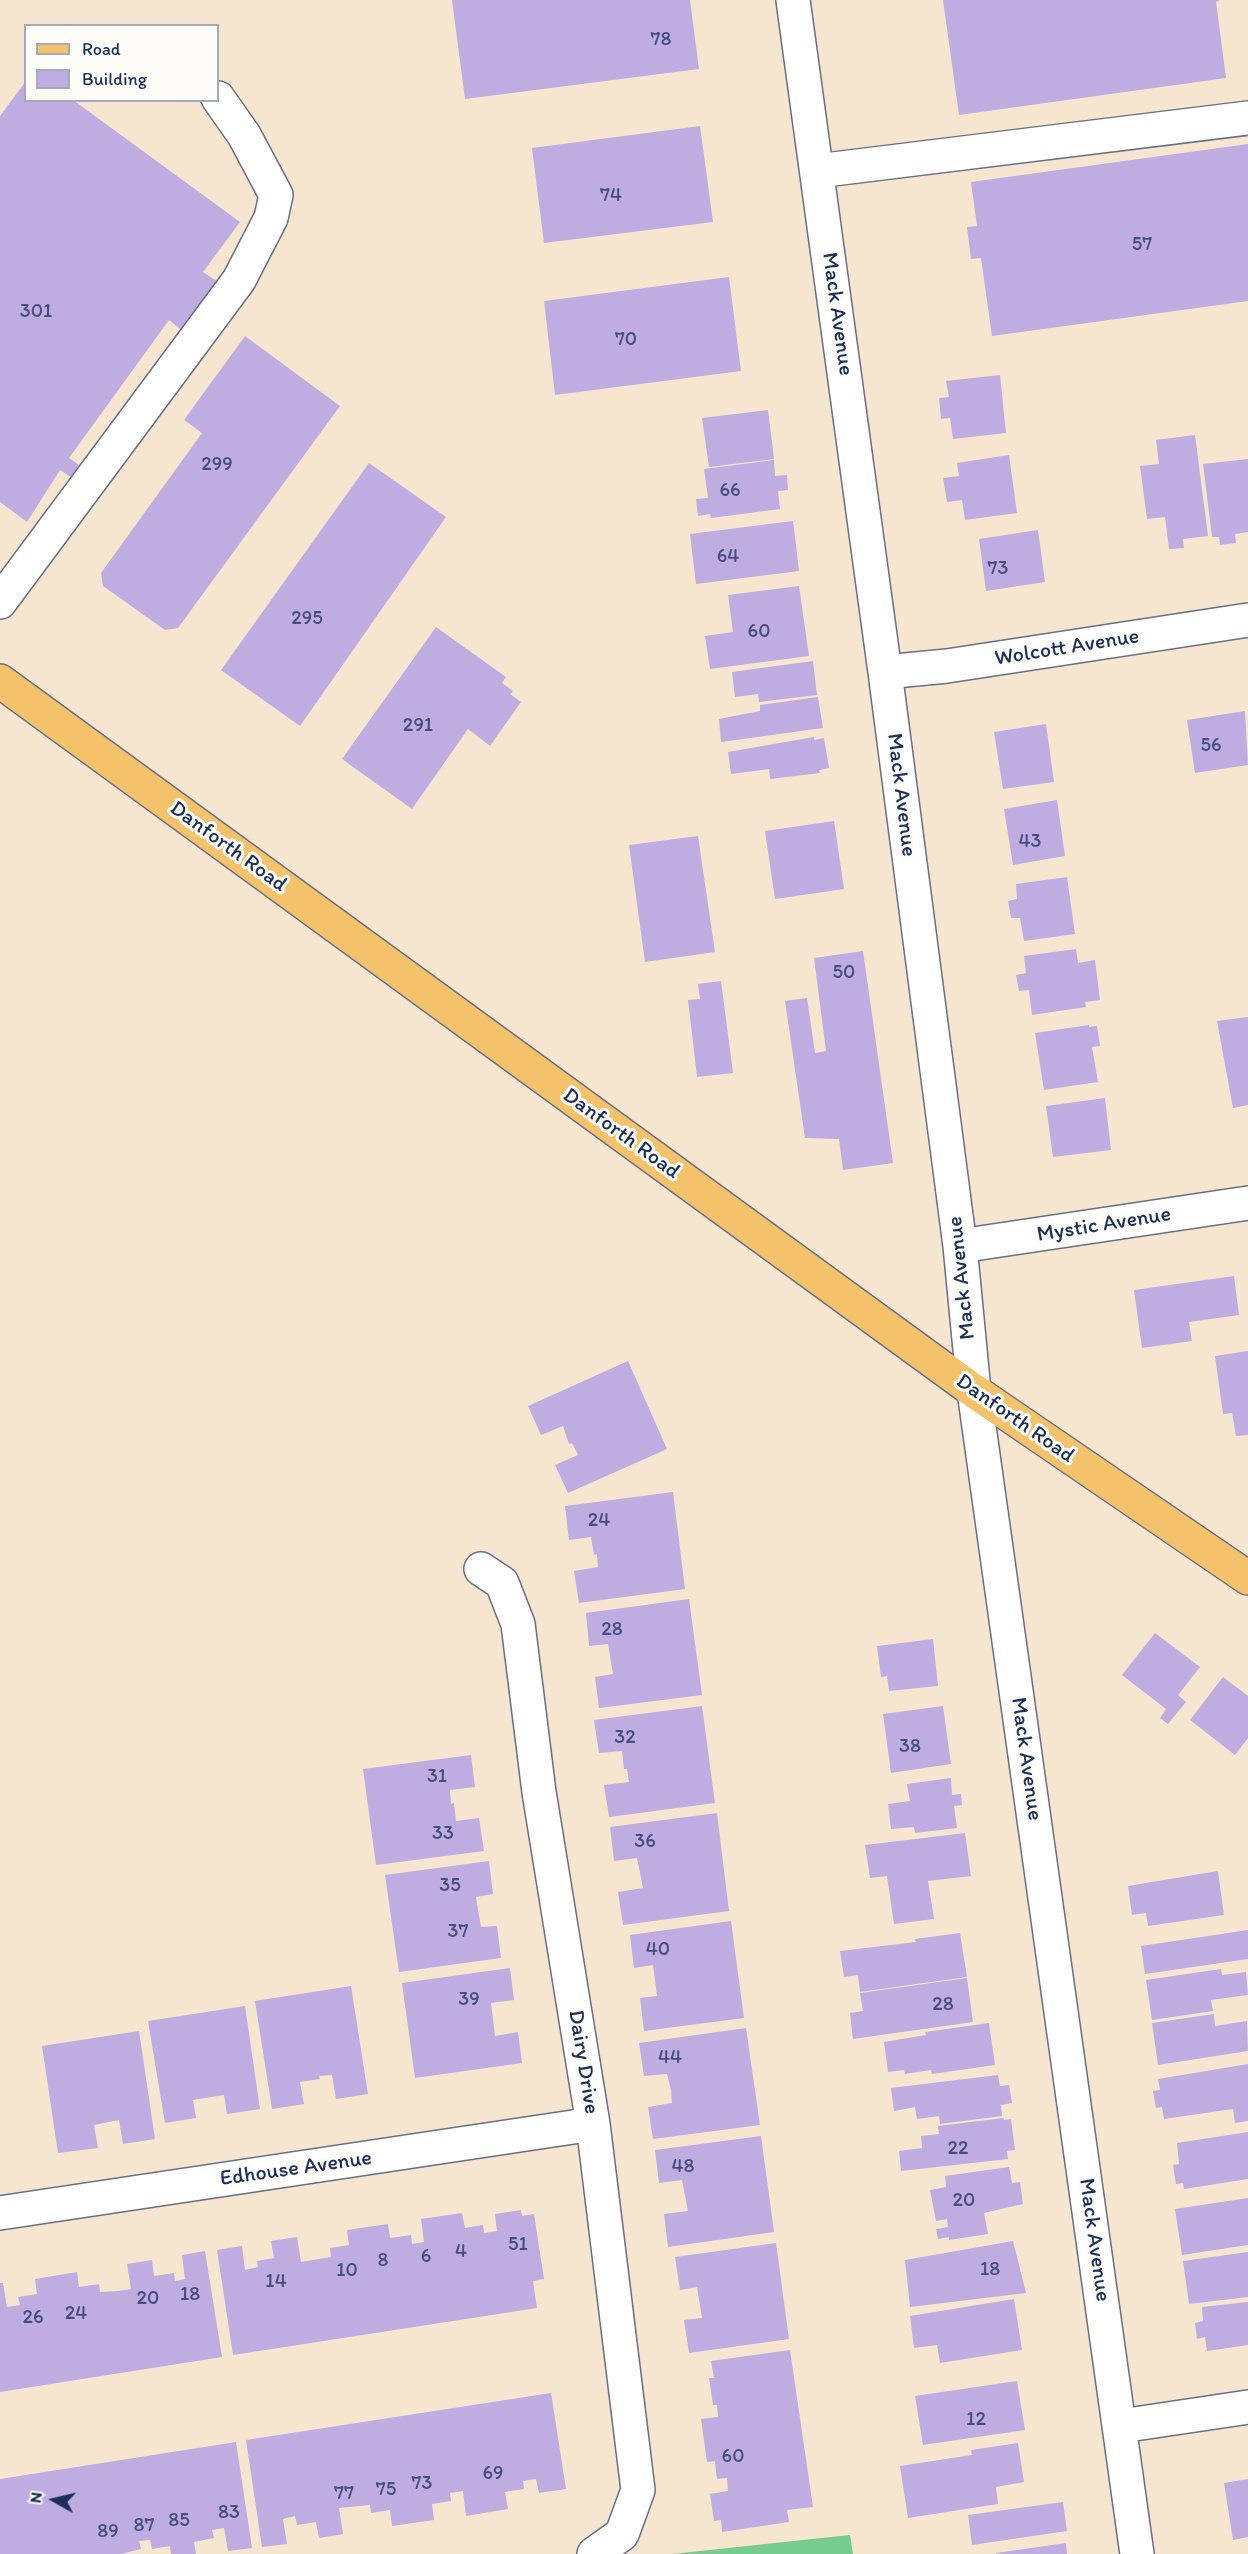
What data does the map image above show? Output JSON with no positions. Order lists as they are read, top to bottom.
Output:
{
  "streets": {
    "main road": ["Danforth Road"],
    "street": [
      "Mack Avenue",
      "Wolcott Avenue",
      "Mystic Avenue",
      "Dairy Drive",
      "Edhouse Avenue"
    ]
  },
  "crossings": [
    ["Mack Avenue", "Wolcott Avenue"],
    ["Mack Avenue", "Danforth Road"],
    ["Mack Avenue", "Mystic Avenue"],
    ["Dairy Drive", "Edhouse Avenue"]
  ],
  "house_numbers": [
    "78",
    "74",
    "57",
    "301",
    "70",
    "299",
    "66",
    "64",
    "73",
    "295",
    "60",
    "291",
    "56",
    "43",
    "50",
    "24",
    "28",
    "32",
    "38",
    "31",
    "33",
    "36",
    "35",
    "37",
    "40",
    "39",
    "28",
    "44",
    "22",
    "48",
    "20",
    "51",
    "4",
    "6",
    "8",
    "18",
    "10",
    "14",
    "18",
    "20",
    "24",
    "26",
    "12",
    "60",
    "69",
    "73",
    "75",
    "77",
    "83",
    "85",
    "87",
    "89"
  ],
  "legend": ["Road", "Building"],
  "north": "left"
}
